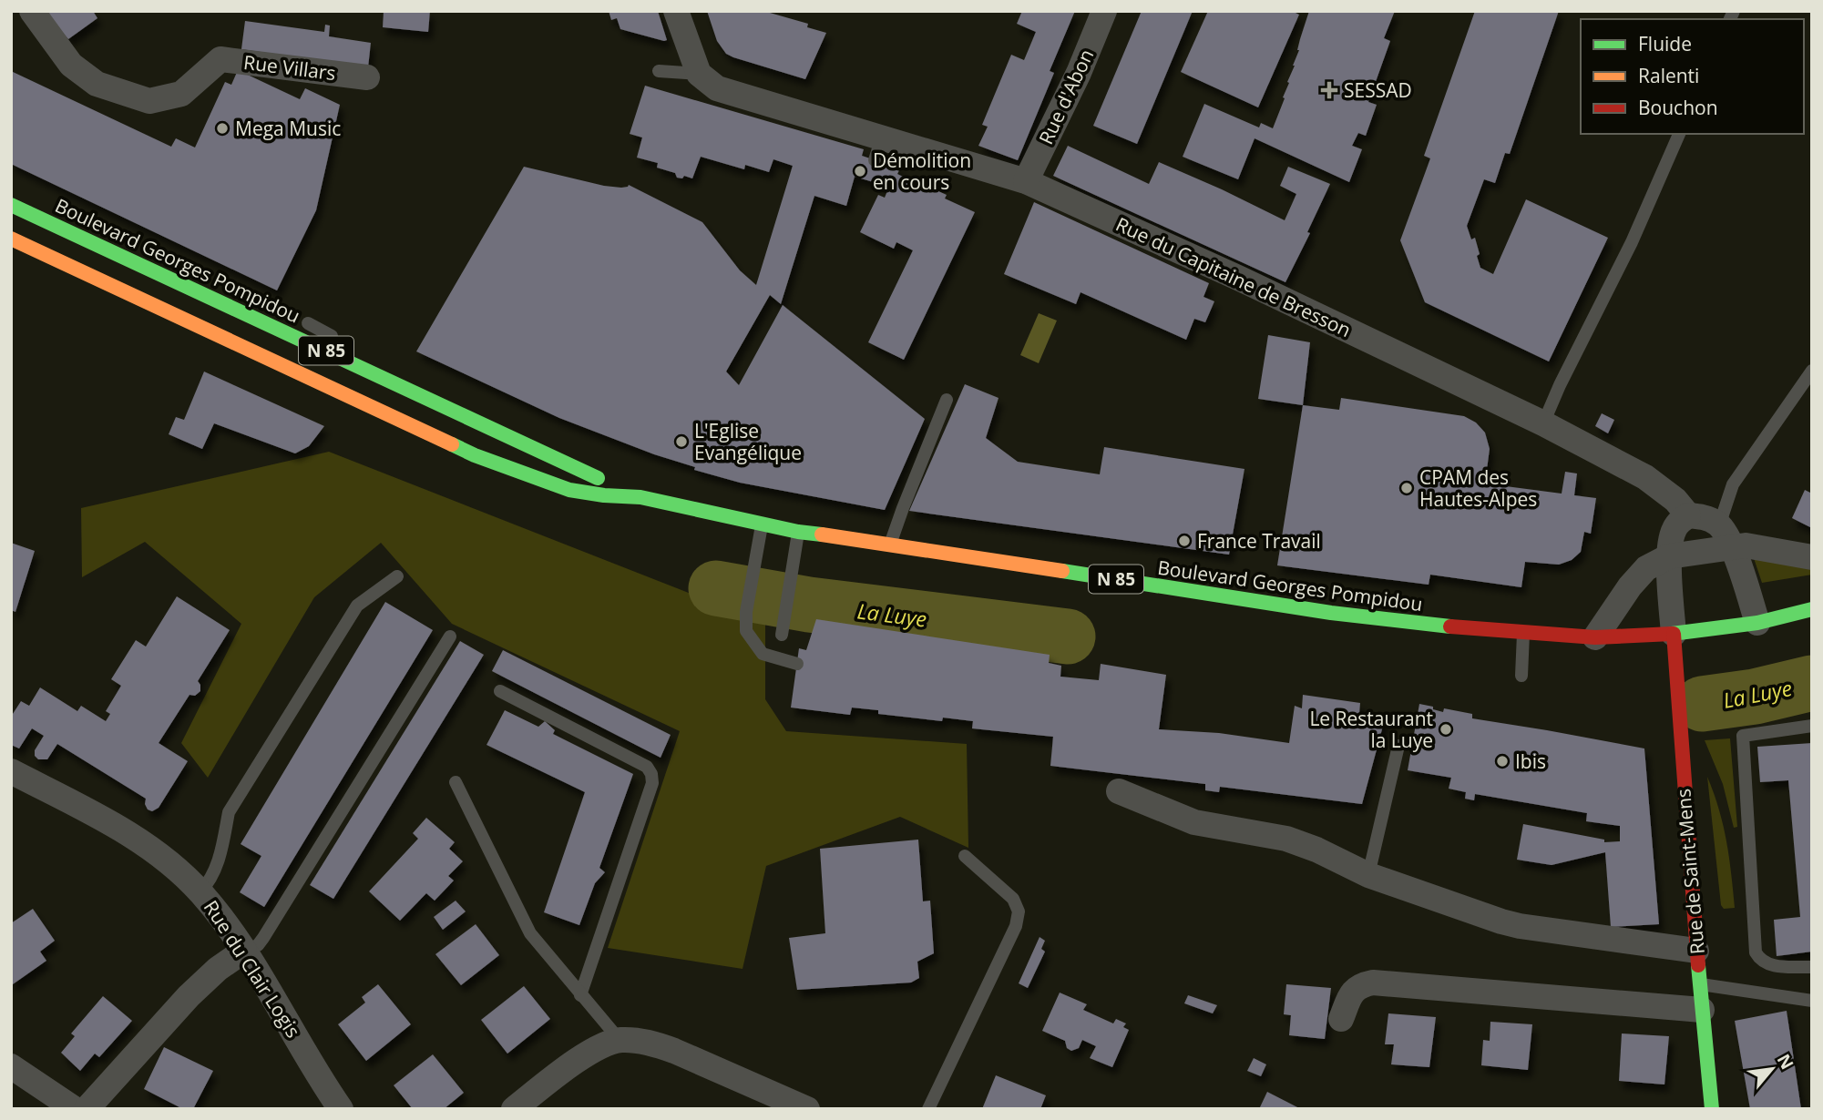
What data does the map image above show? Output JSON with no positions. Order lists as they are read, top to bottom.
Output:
{
  "streets": {
    "main road": ["Boulevard Georges Pompidou", "N 85", "Rue de Saint-Mens"],
    "street": [
      "Rue Villars",
      "Rue d'Abon",
      "Rue du Capitaine de Bresson",
      "Rue du Clair Logis"
    ]
  },
  "crossings": [
    ["Rue d'Abon", "Rue du Capitaine de Bresson"],
    ["Boulevard Georges Pompidou", "N 85"],
    ["Boulevard Georges Pompidou", "Rue de Saint-Mens"],
    ["N 85", "Rue de Saint-Mens"]
  ],
  "water": ["La Luye"],
  "places": {
    "health": ["SESSAD"],
    "other": [
      "Mega Music",
      "Démolition en cours",
      "L'Eglise Evangélique",
      "CPAM des Hautes-Alpes",
      "France Travail",
      "Le Restaurant la Luye",
      "Ibis"
    ]
  },
  "legend": ["Fluide", "Ralenti", "Bouchon"],
  "north": "top right"
}
